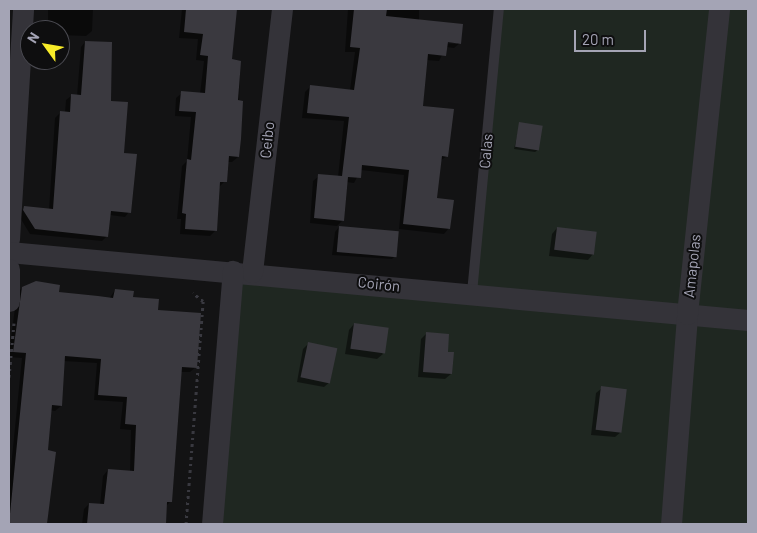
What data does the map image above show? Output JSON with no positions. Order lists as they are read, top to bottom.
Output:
{
  "streets": {
    "street": ["Ceibo", "Amapolas", "Coirón"],
    "lane": ["Calas"]
  },
  "crossings": [
    ["Ceibo", "Coirón"],
    ["Calas", "Coirón"],
    ["Amapolas", "Coirón"]
  ],
  "scale_bar": "20 m",
  "north": "top left"
}
